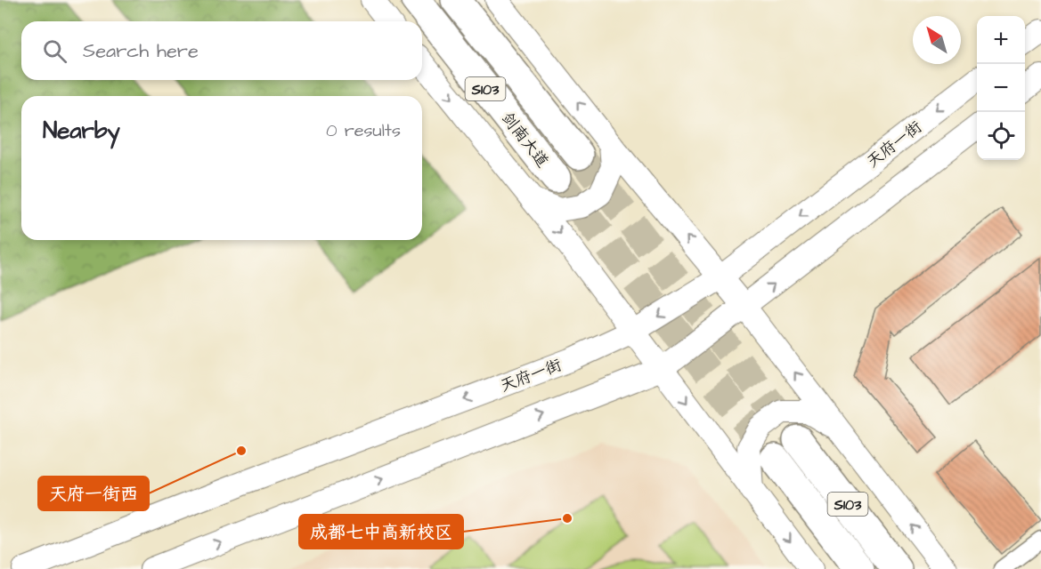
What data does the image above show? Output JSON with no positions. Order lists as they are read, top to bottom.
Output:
{
  "streets": {
    "highway": ["S103", "剑南大道"],
    "main road": ["天府一街"]
  },
  "places": ["天府一街西", "成都七中高新校区"],
  "north": "top left",
  "page": {
    "map_buttons": ["+", "−"],
    "search": "Search here",
    "heading": ["Nearby", "0 results"]
  }
}
